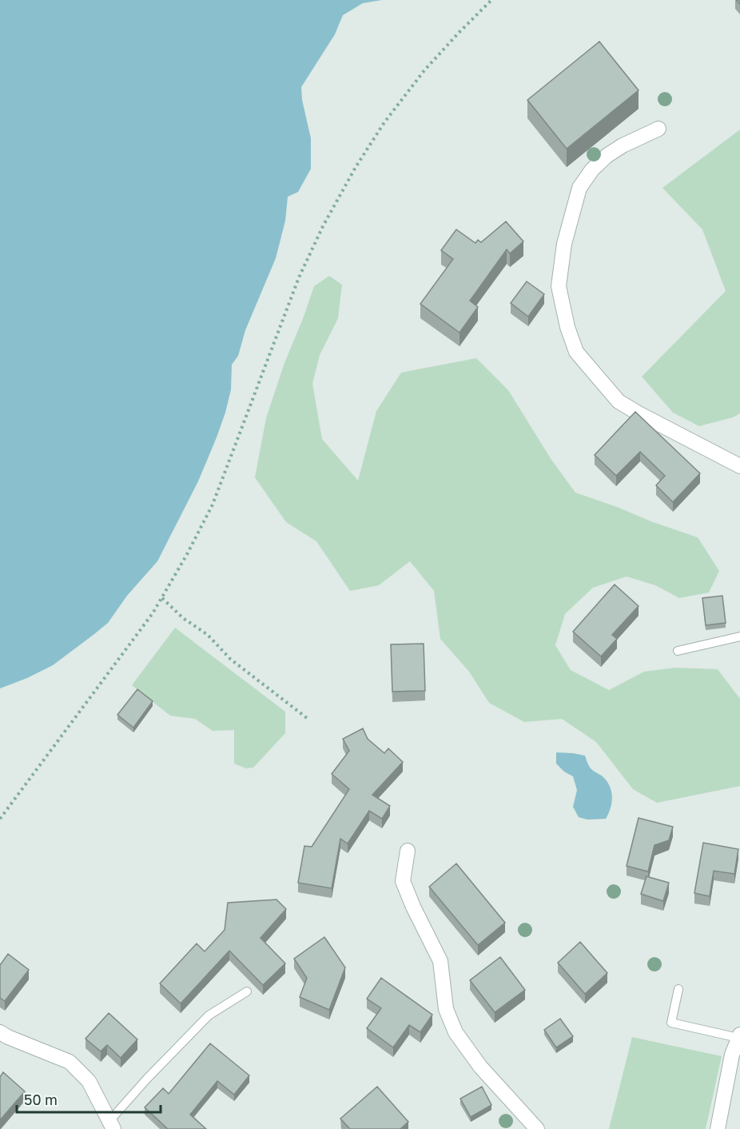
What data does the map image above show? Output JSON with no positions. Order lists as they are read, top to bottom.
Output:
{
  "scale_bar": "50 m"
}
